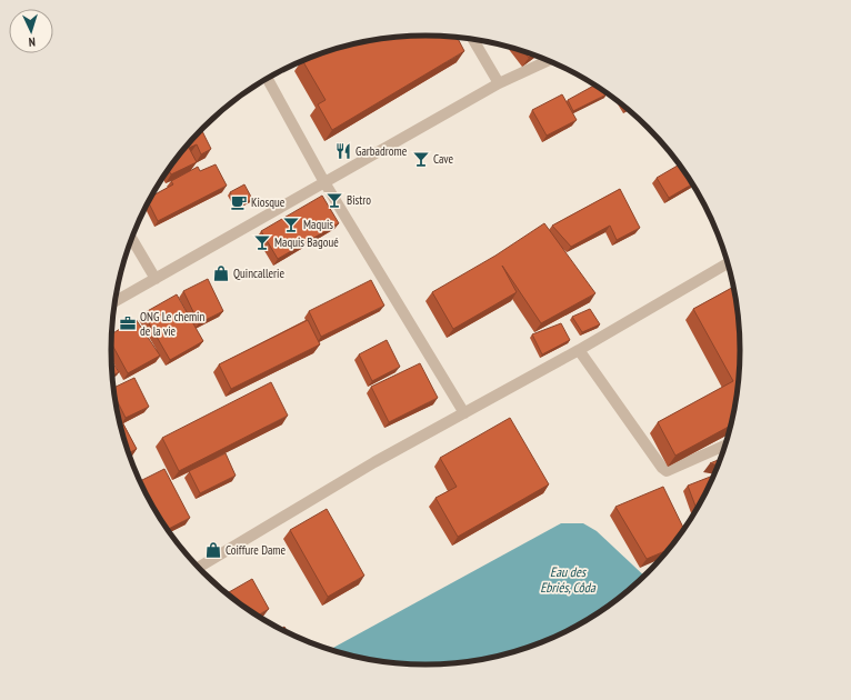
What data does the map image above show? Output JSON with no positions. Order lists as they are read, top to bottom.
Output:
{
  "water": ["Eau des Ebriés, Côda"],
  "places": {
    "restaurant": ["Garbadrome"],
    "bar": [
      "Cave",
      "Bistro",
      "Maquis",
      "Maquis Bagoué"
    ],
    "cafe": ["Kiosque"],
    "shop": ["Quincallerie", "Coiffure Dame"],
    "office": ["ONG Le chemin de la vie"]
  },
  "north": "bottom"
}
